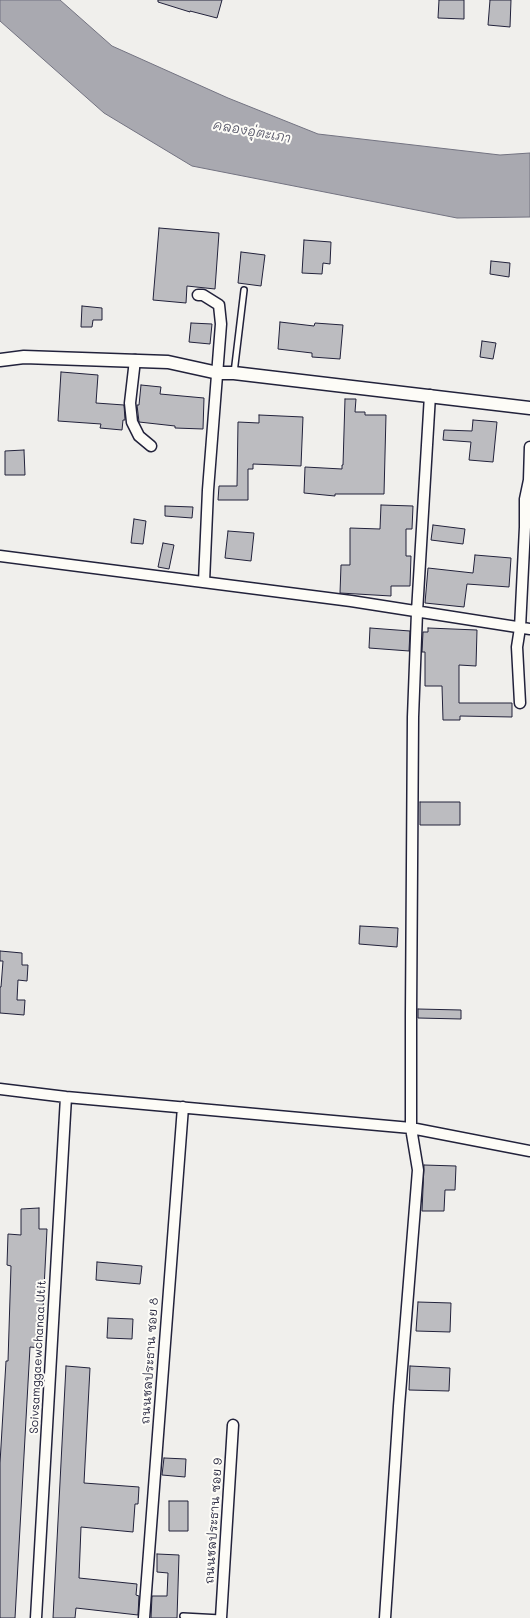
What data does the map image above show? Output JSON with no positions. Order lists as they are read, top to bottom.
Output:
{
  "streets": {
    "street": ["Soivsamggaewchanaa Utit", "ถนนชลประธาน ซอย 8", "ถนนชลประธาน ซอย 9"]
  },
  "water": ["คลองอุ่ตะเภา"]
}
